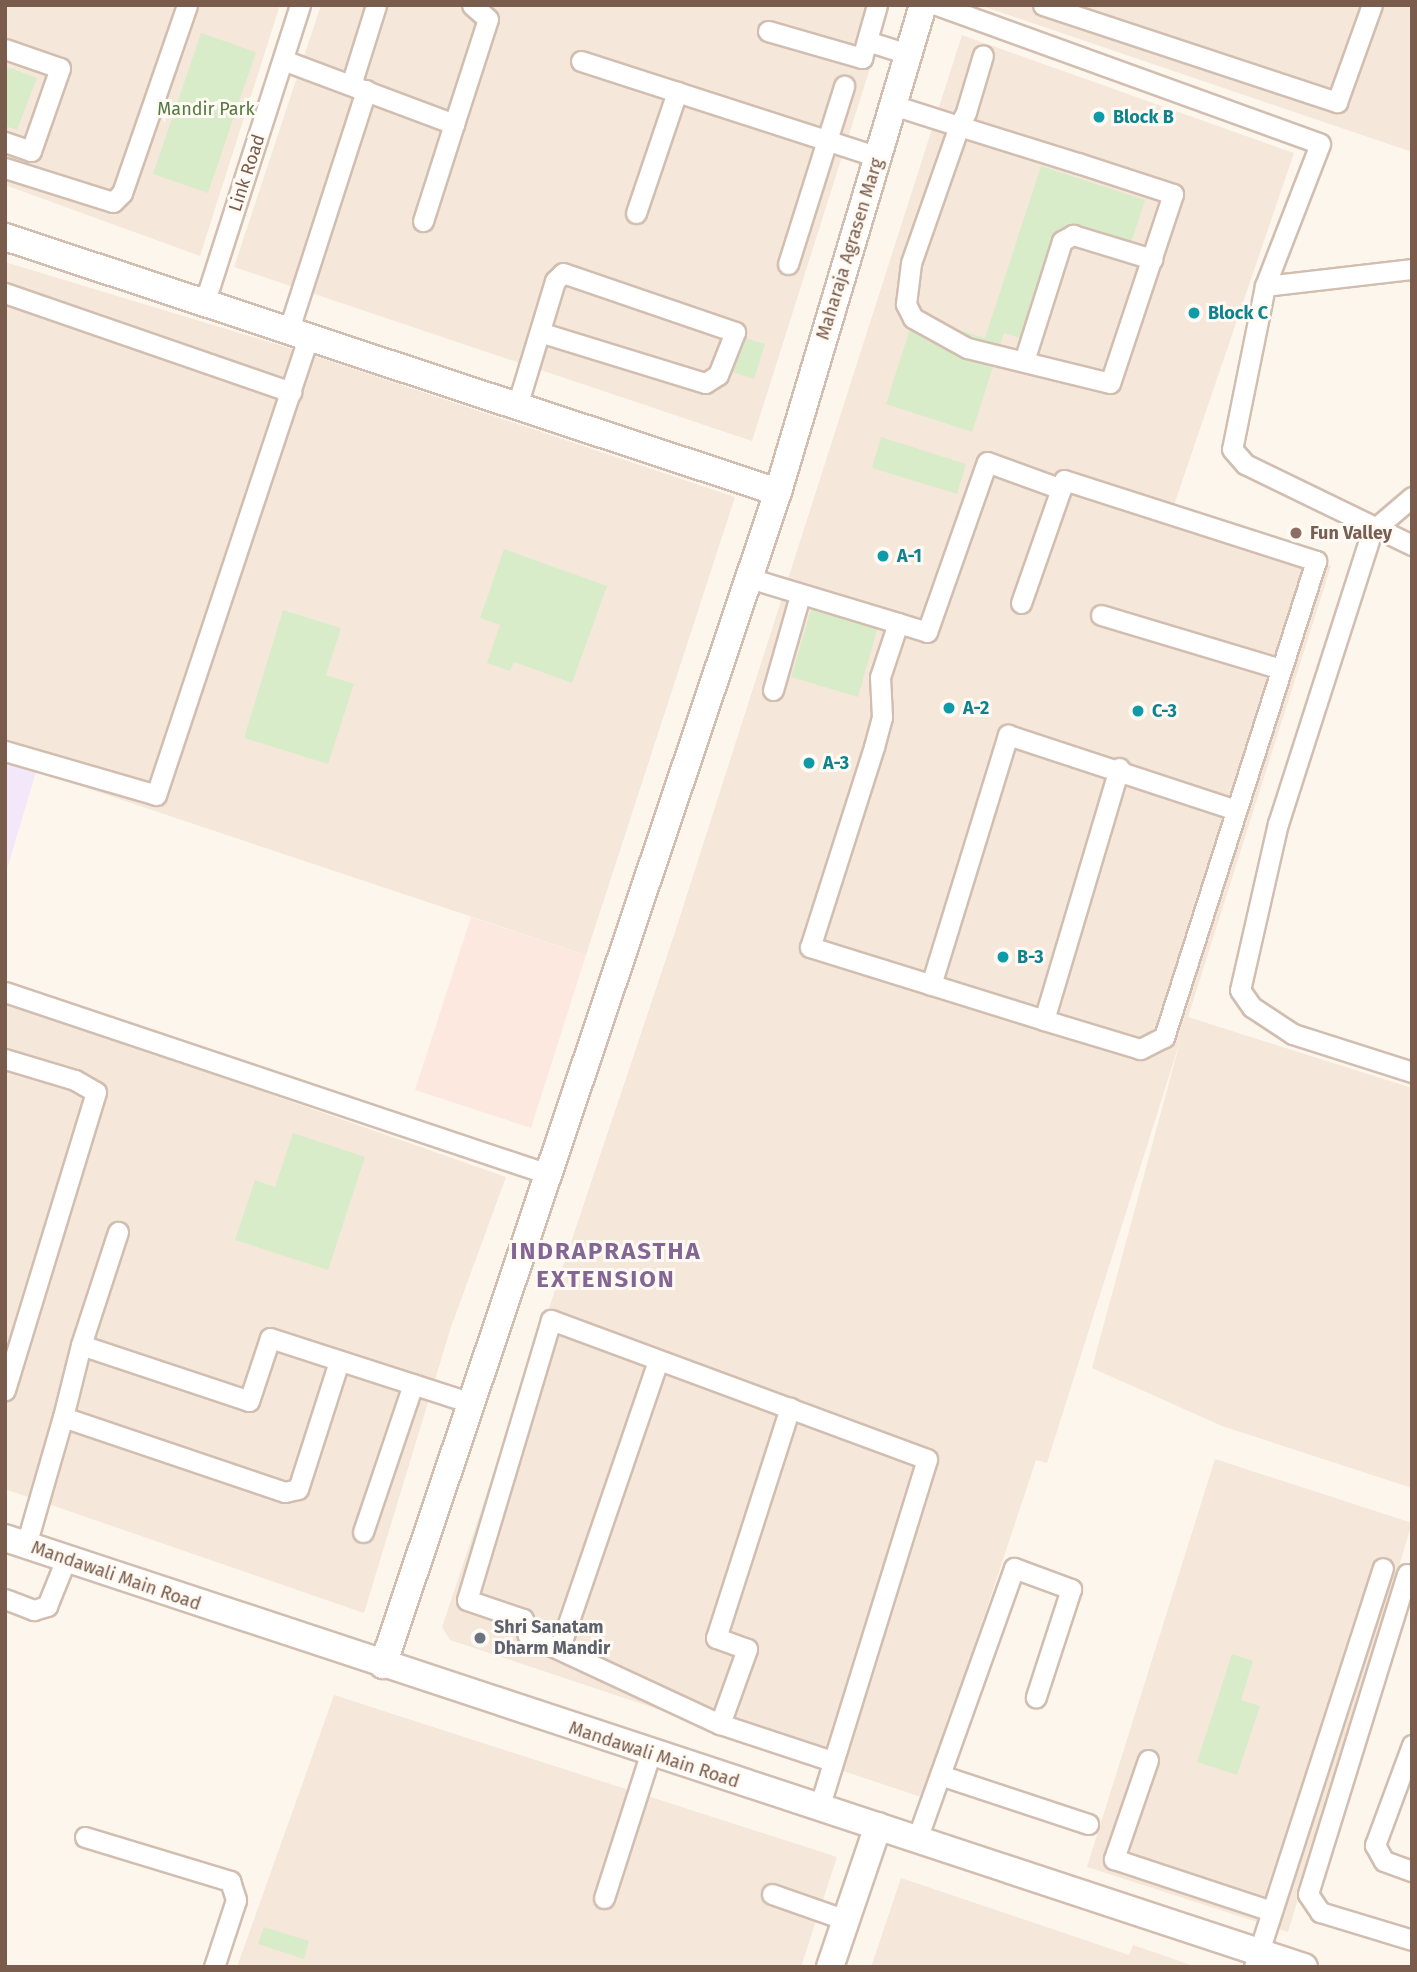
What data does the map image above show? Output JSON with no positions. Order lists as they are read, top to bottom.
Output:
{
  "streets": {
    "street": ["Link Road", "Maharaja Agrasen Marg", "Mandawali Main Road"]
  },
  "crossings": [
    ["Maharaja Agrasen Marg", "Mandawali Main Road"]
  ],
  "districts": ["INDRAPRASTHA EXTENSION"],
  "parks": ["Mandir Park"],
  "places": [
    "Block B",
    "Block C",
    "Fun Valley",
    "A-1",
    "A-2",
    "C-3",
    "A-3",
    "B-3",
    "Shri Sanatam Dharm Mandir"
  ]
}
